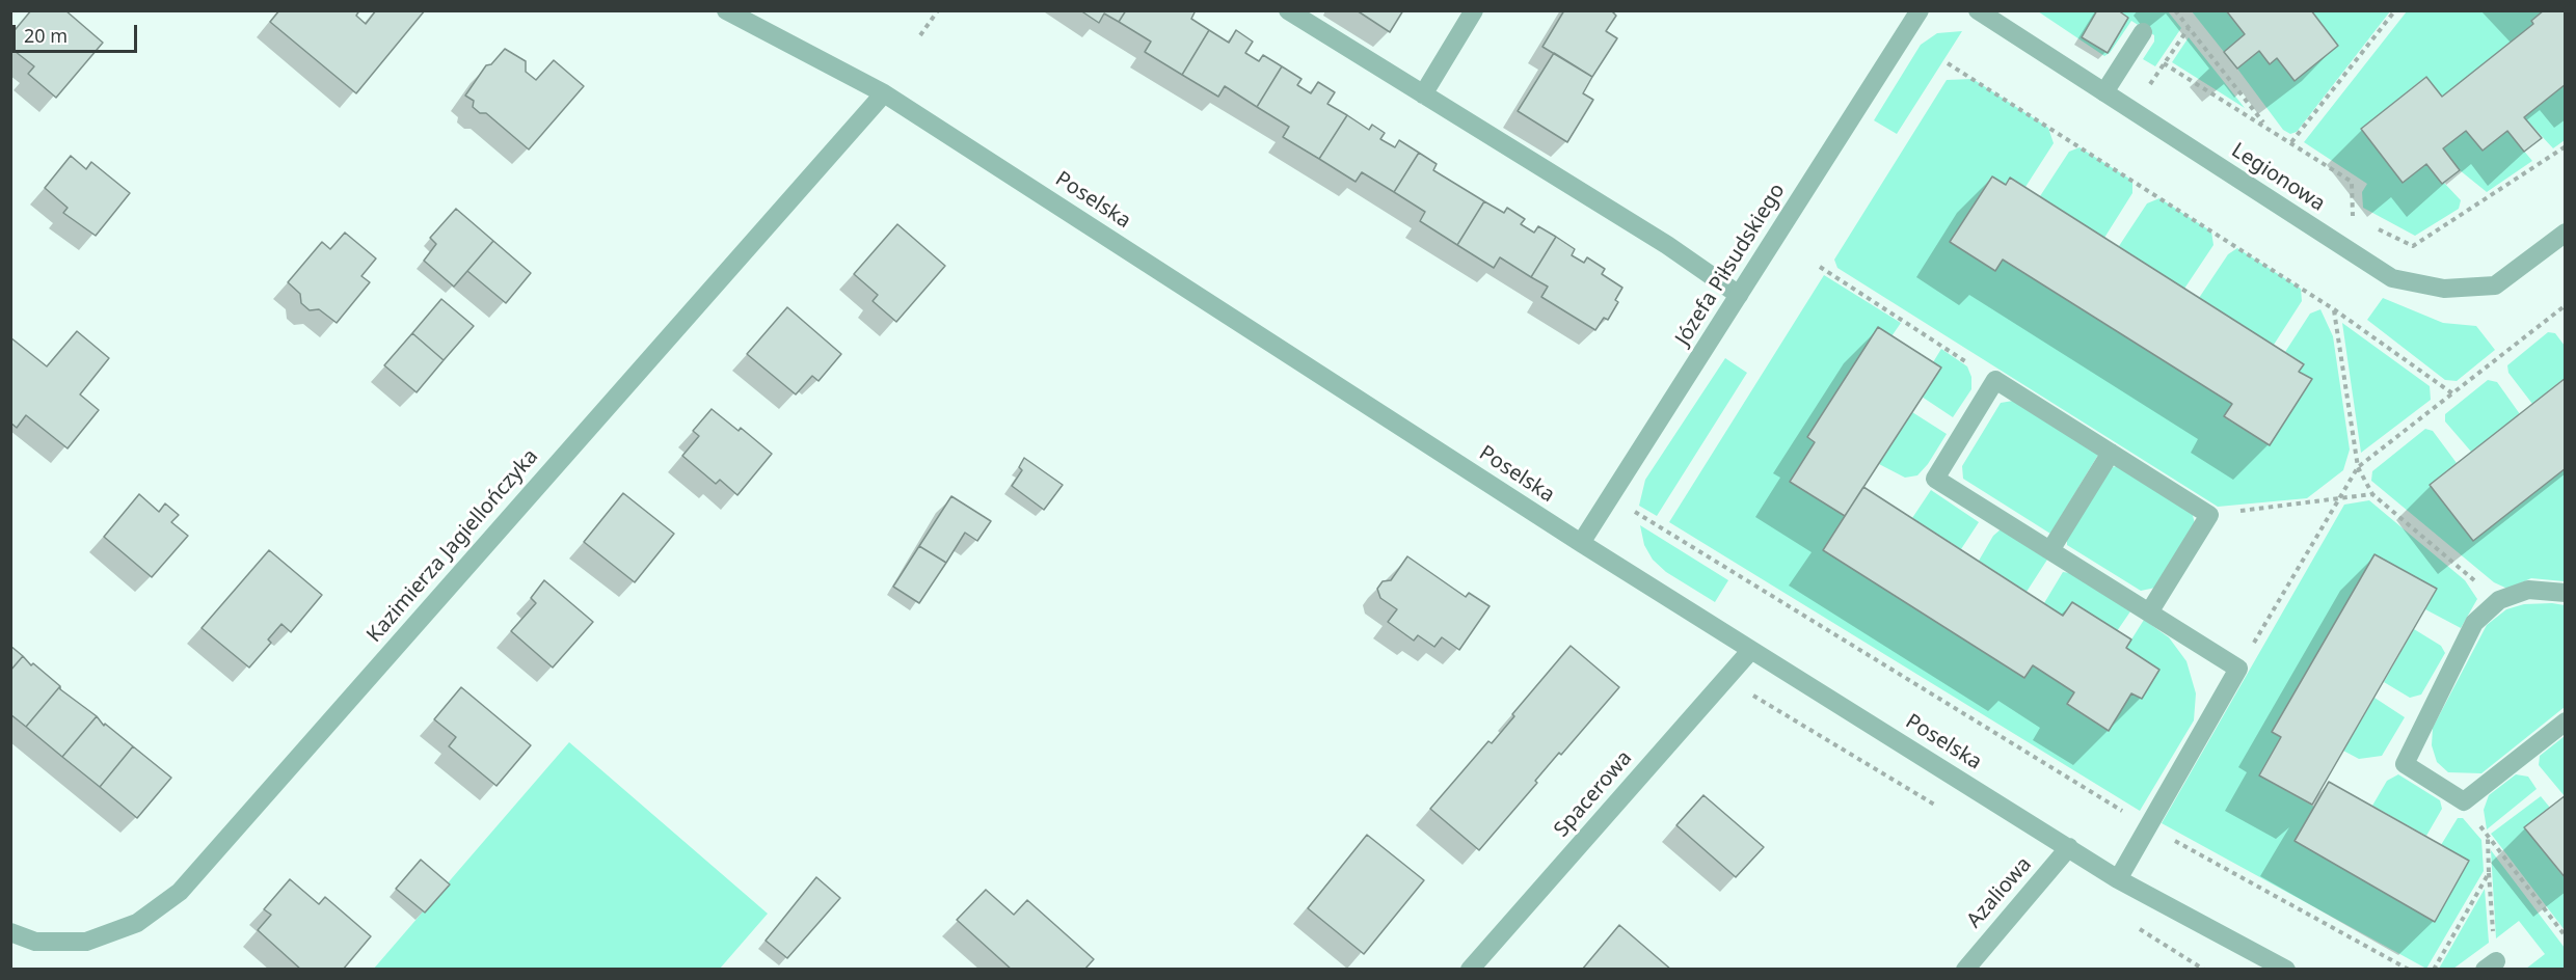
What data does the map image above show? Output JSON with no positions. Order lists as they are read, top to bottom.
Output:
{
  "streets": {
    "street": [
      "Legionowa",
      "Poselska",
      "Józefa Piłsudskiego",
      "Kazimierza Jagiellończyka",
      "Spacerowa",
      "Azaliowa"
    ]
  },
  "crossings": [
    ["Poselska", "Józefa Piłsudskiego"],
    ["Poselska", "Kazimierza Jagiellończyka"],
    ["Poselska", "Spacerowa"],
    ["Poselska", "Azaliowa"]
  ],
  "scale_bar": "20 m"
}
